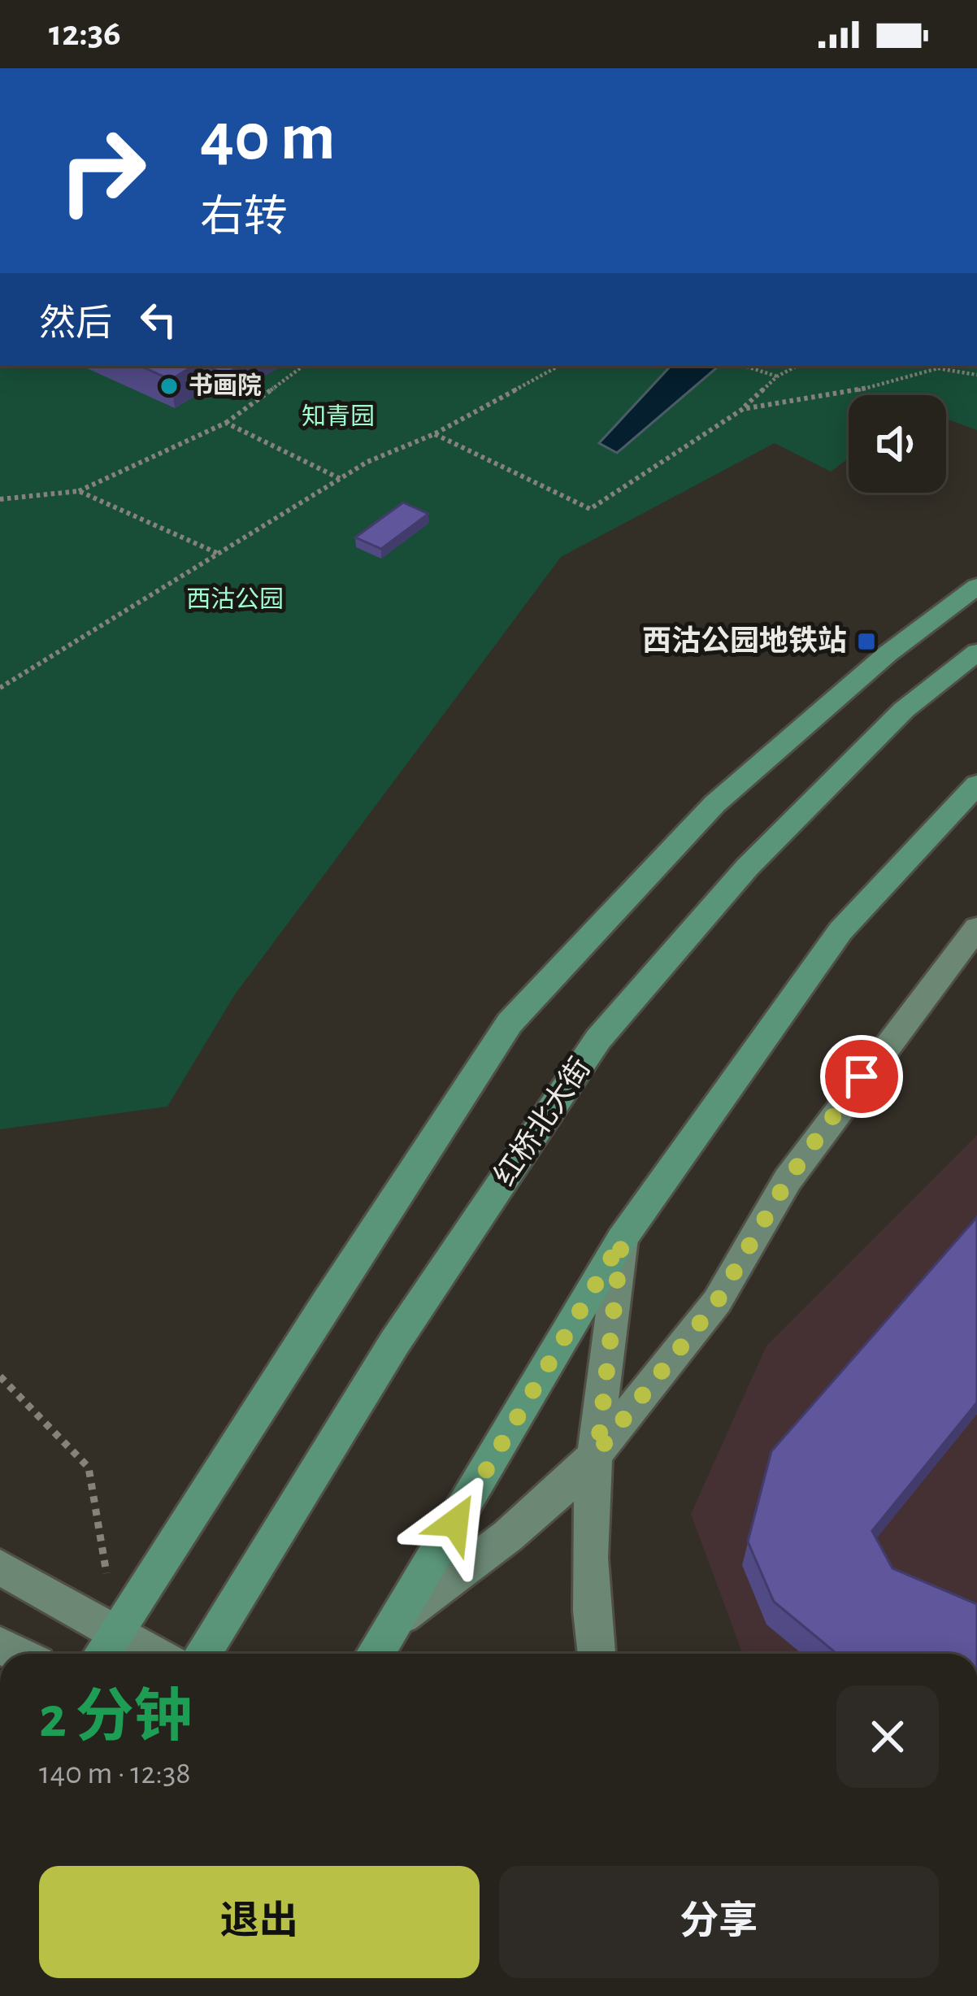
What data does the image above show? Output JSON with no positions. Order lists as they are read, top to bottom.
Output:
{
  "streets": {
    "main road": ["红桥北大街"]
  },
  "parks": ["知青园", "西沽公园"],
  "places": {
    "other": ["书画院"],
    "transit": ["西沽公园地铁站"]
  },
  "page": {
    "status": "12:36",
    "turn": ["40 m", "右转"],
    "then": "然后",
    "heading": ["2 分钟", "140 m · 12:38"],
    "buttons": ["退出", "分享"]
  }
}
